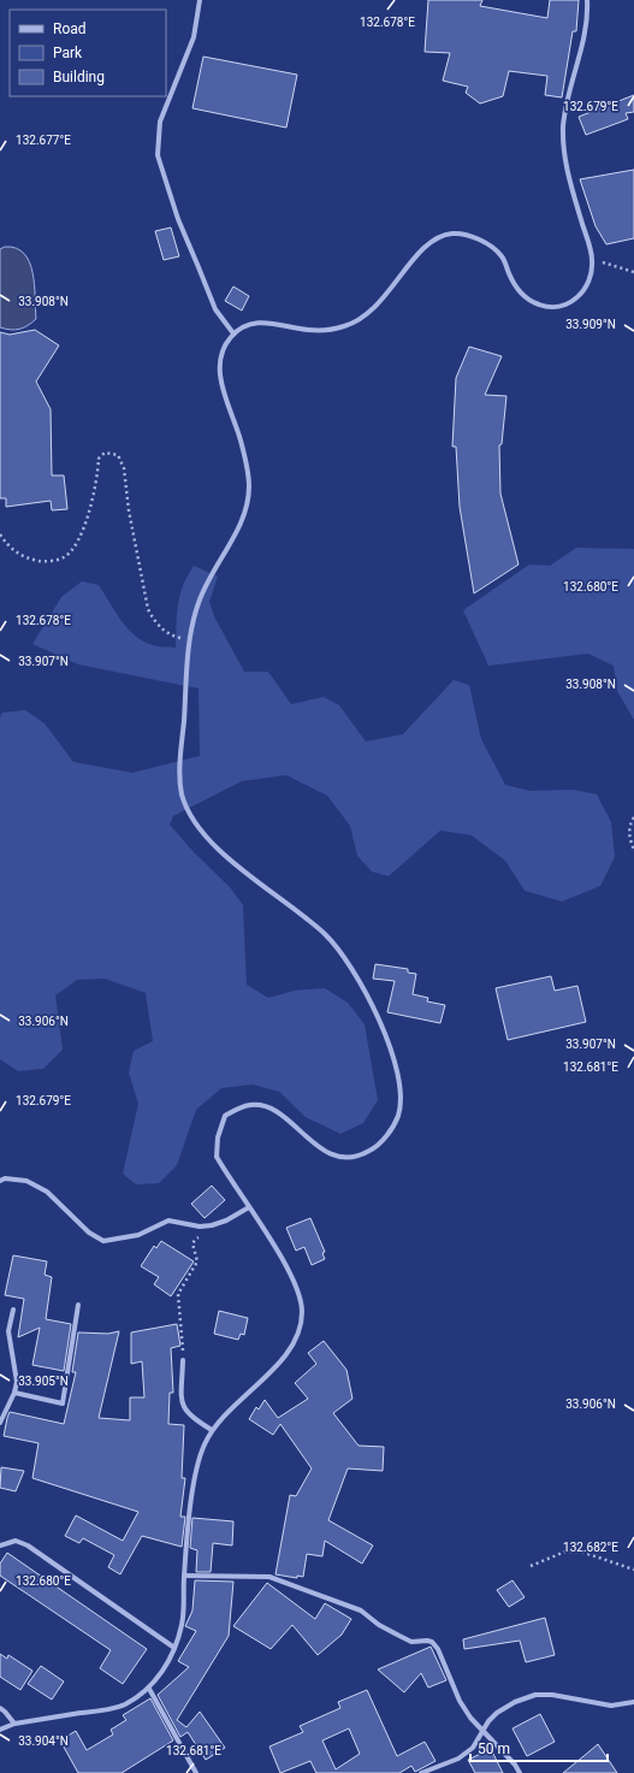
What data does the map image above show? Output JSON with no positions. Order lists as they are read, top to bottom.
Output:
{
  "legend": ["Road", "Park", "Building"],
  "scale_bar": "50 m",
  "coordinates": [
    "132.678°E",
    "132.679°E",
    "132.677°E",
    "33.908°N",
    "33.909°N",
    "132.680°E",
    "33.907°N",
    "33.906°N",
    "132.681°E",
    "33.905°N",
    "132.682°E",
    "33.904°N"
  ]
}
